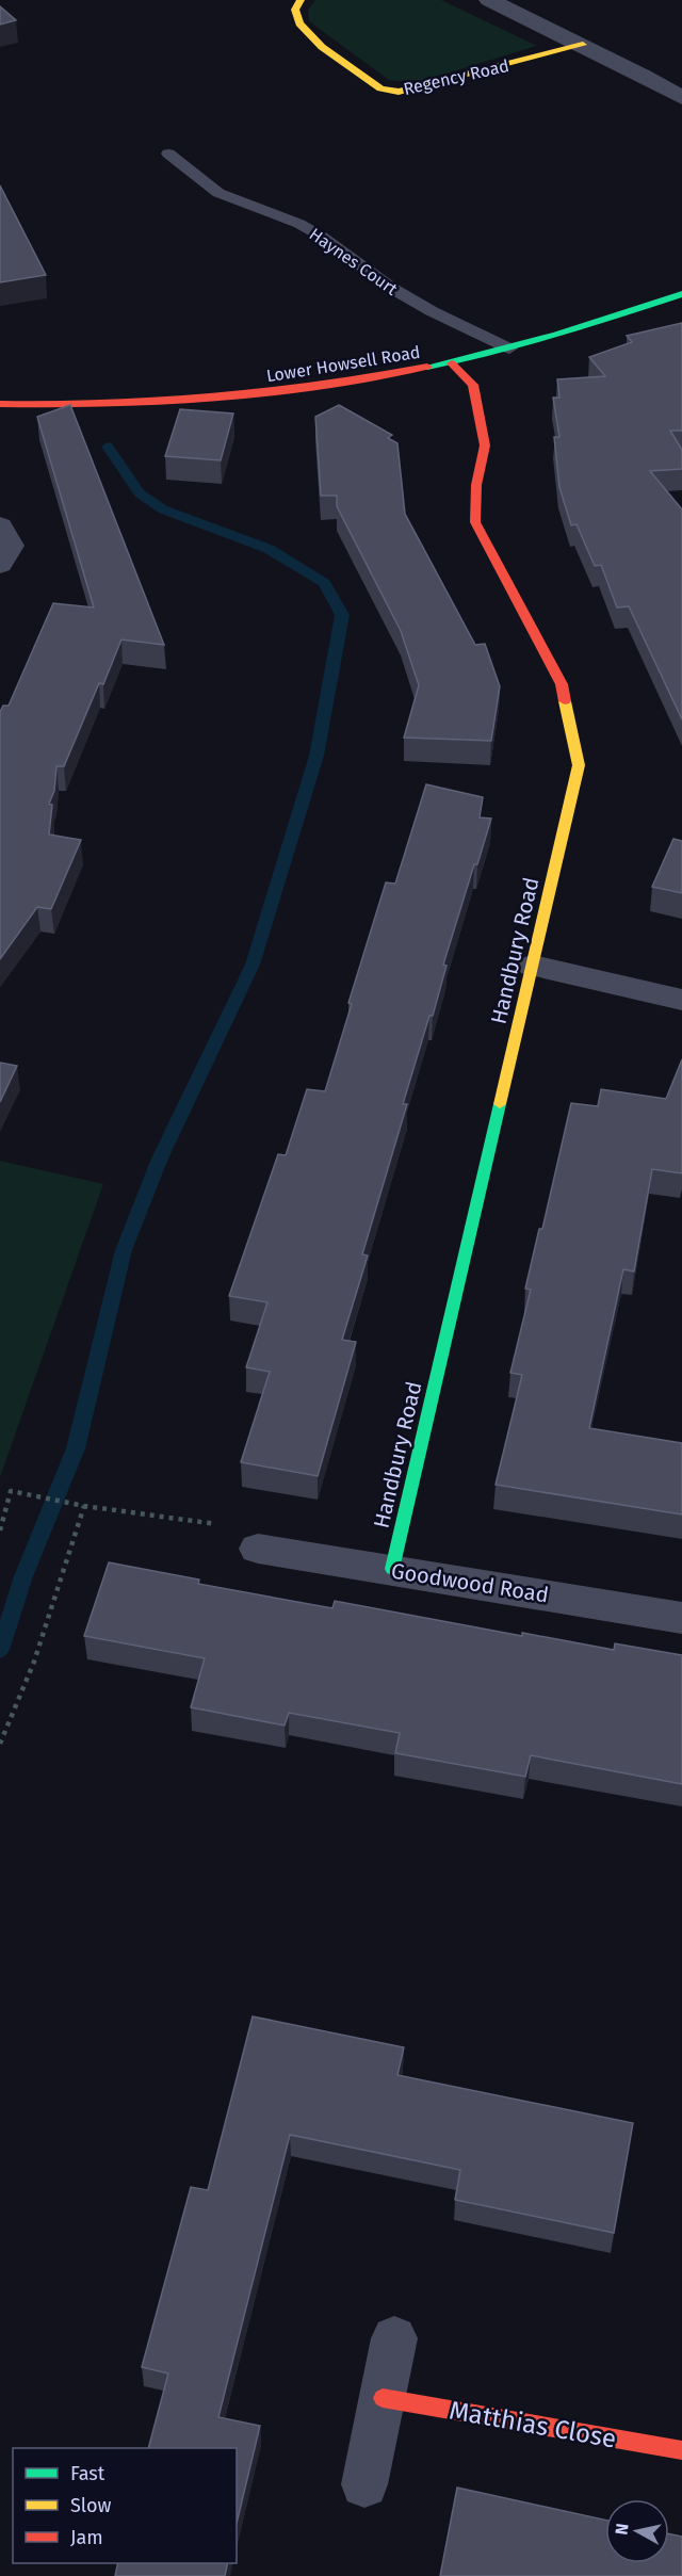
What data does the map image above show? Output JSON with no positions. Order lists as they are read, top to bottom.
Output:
{
  "streets": {
    "street": [
      "Regency Road",
      "Lower Howsell Road",
      "Handbury Road",
      "Goodwood Road",
      "Matthias Close"
    ],
    "lane": ["Haynes Court"]
  },
  "crossings": [
    ["Haynes Court", "Lower Howsell Road"],
    ["Lower Howsell Road", "Handbury Road"],
    ["Handbury Road", "Goodwood Road"]
  ],
  "legend": ["Fast", "Slow", "Jam"],
  "north": "left"
}
